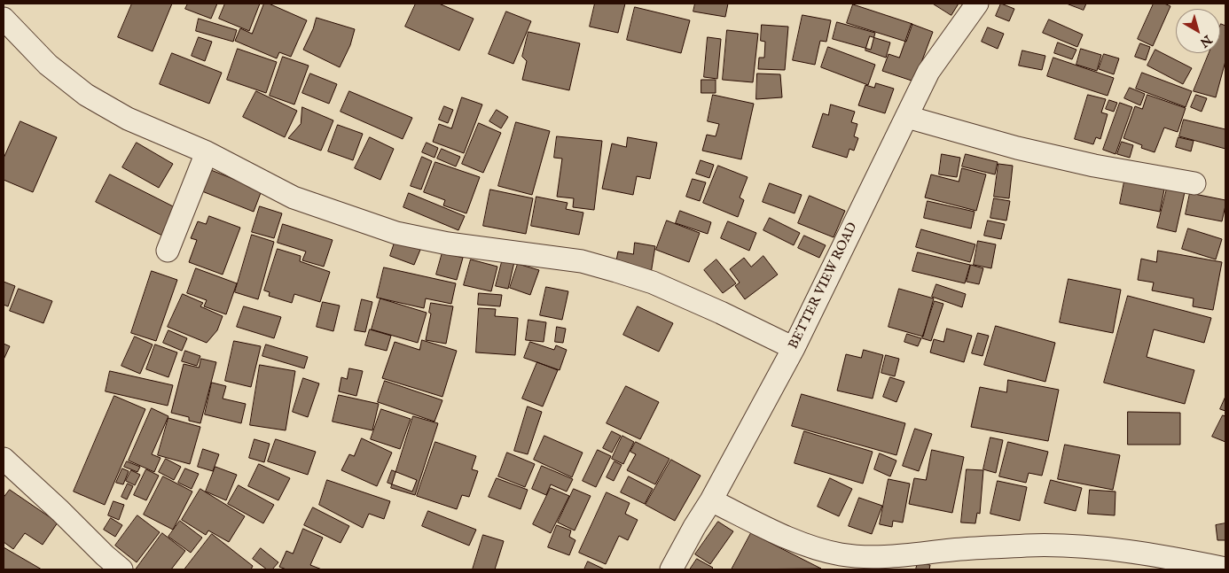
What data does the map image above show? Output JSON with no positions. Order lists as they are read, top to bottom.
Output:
{
  "streets": {
    "street": ["BETTER VIEW ROAD"]
  },
  "north": "bottom right"
}
